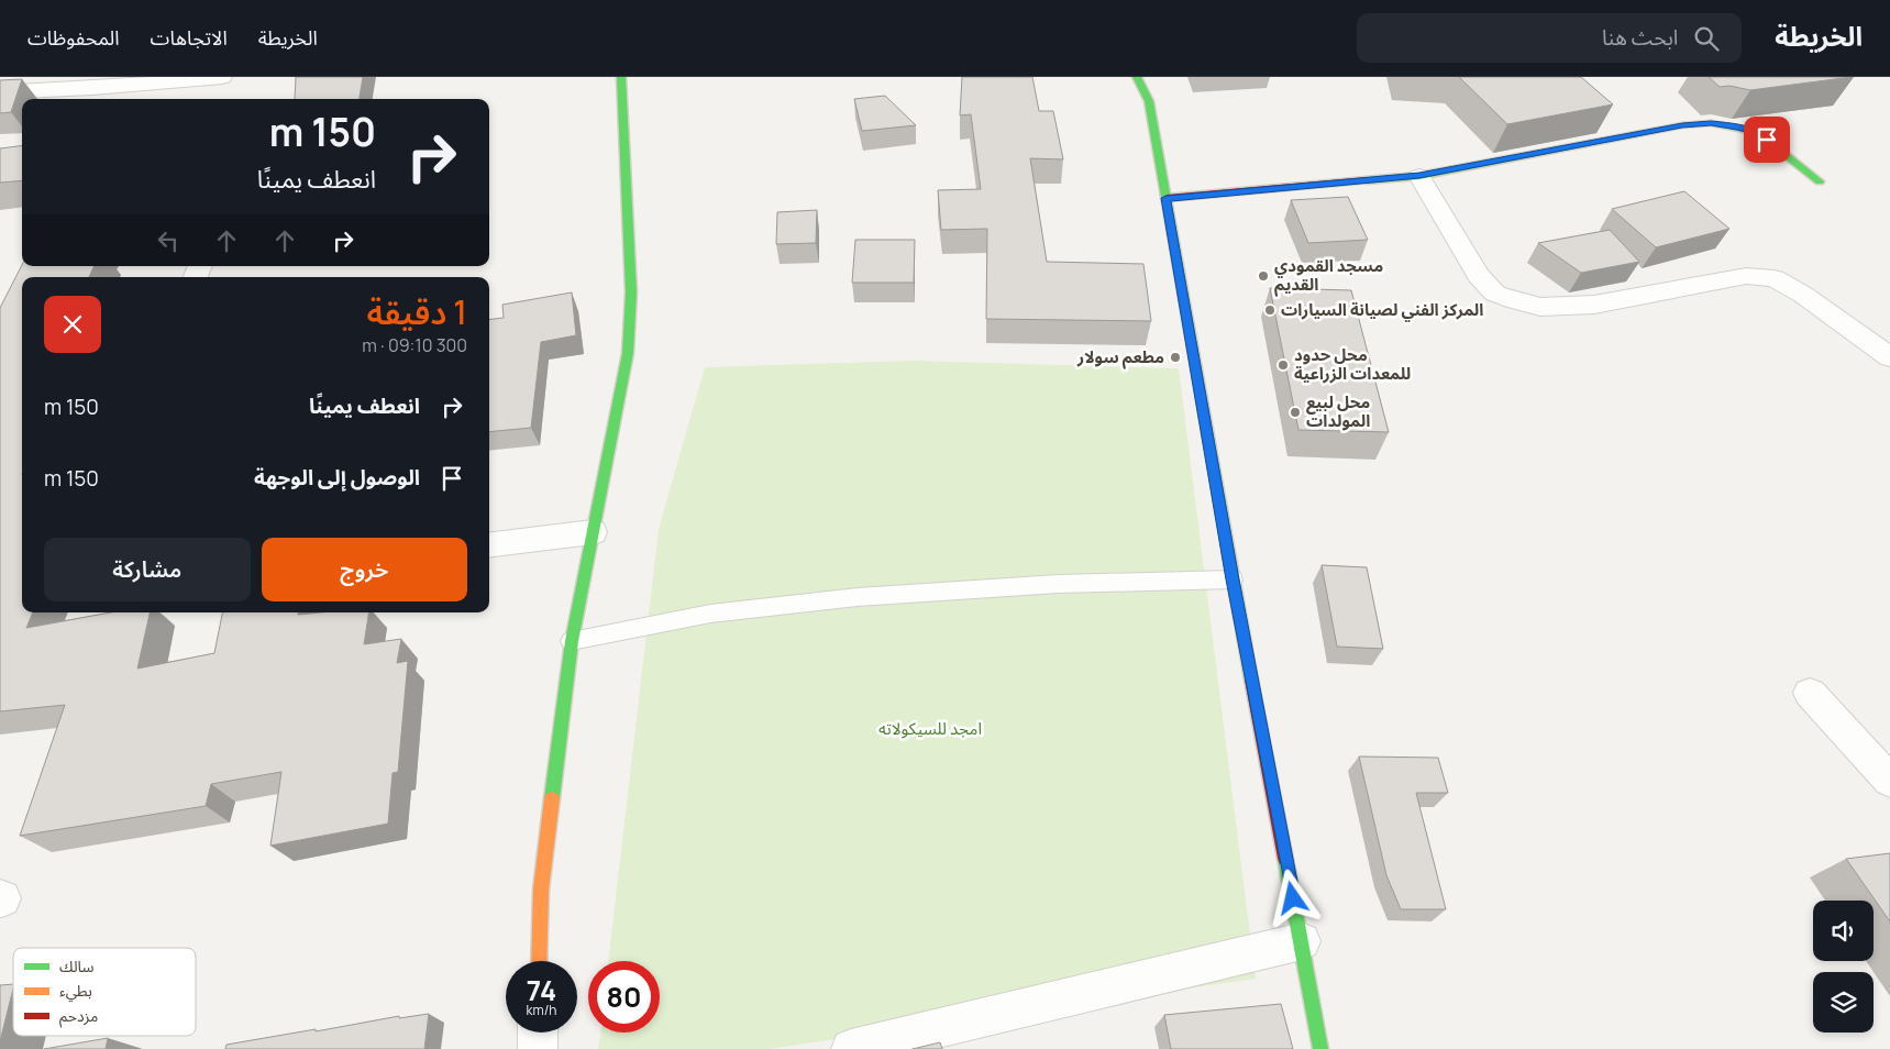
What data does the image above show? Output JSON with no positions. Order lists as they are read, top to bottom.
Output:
{
  "parks": ["امجد للسيكولاته"],
  "places": [
    "مسجد القمودي القديم",
    "المركز الفني لصيانة السيارات",
    "مطعم سولار",
    "محل حدود للمعدات الزراعية",
    "محل لبيع المولدات"
  ],
  "legend": ["سالك", "بطيء", "مزدحم"],
  "page": {
    "header": "الخريطة",
    "search": "ابحث هنا",
    "nav": ["الخريطة", "الاتجاهات", "المحفوظات"],
    "turn": ["150 m", "انعطف يمينًا"],
    "heading": ["1 دقيقة", "300 m · 09:10"],
    "list": [
      {
        "name": "انعطف يمينًا",
        "value": "150 m"
      },
      {
        "name": "الوصول إلى الوجهة",
        "value": "150 m"
      }
    ],
    "buttons": ["خروج", "مشاركة"],
    "speed": "74 km/h",
    "limit": "80"
  }
}
